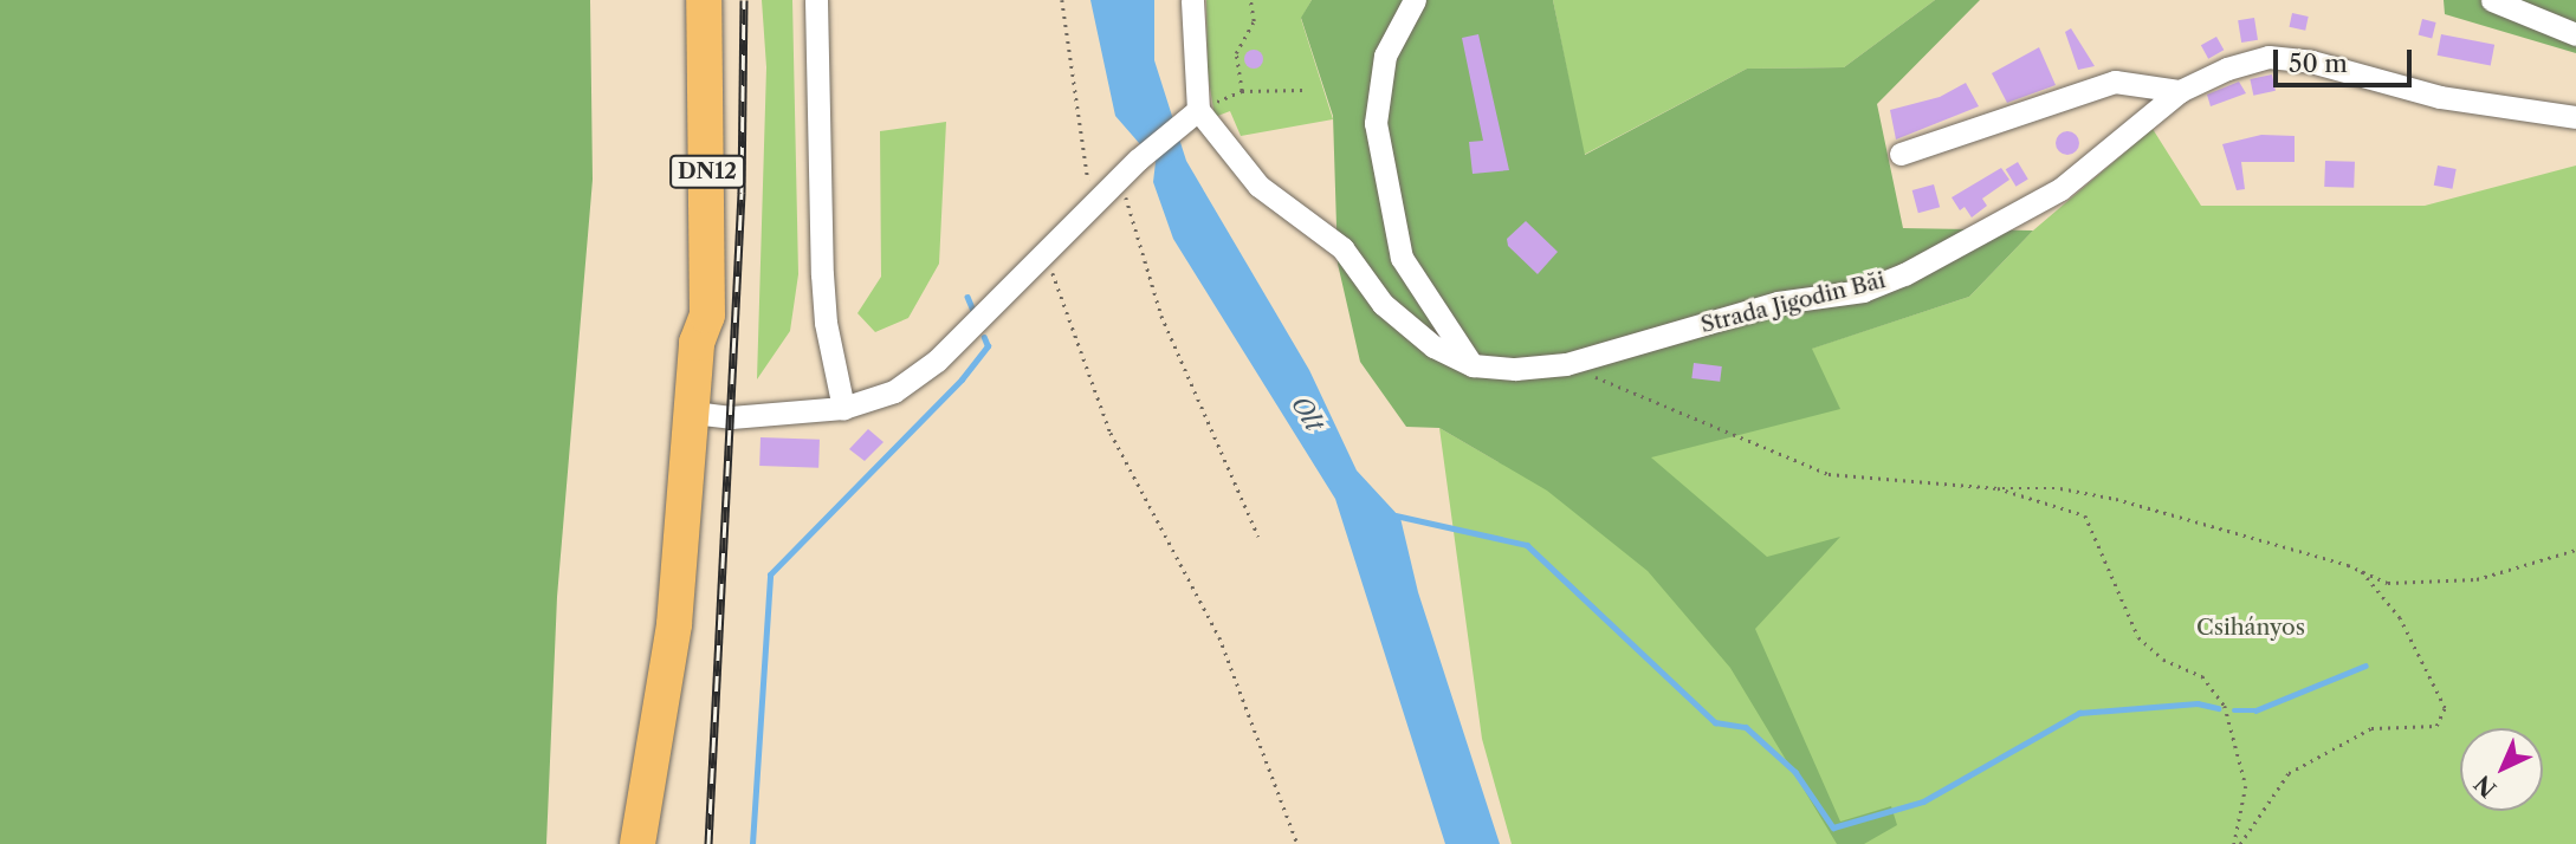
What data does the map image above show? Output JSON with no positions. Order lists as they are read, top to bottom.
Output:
{
  "streets": {
    "highway": ["DN12"],
    "street": ["Strada Jigodin Băi"]
  },
  "water": ["Olt"],
  "parks": ["Csihányos"],
  "scale_bar": "50 m",
  "north": "bottom left"
}
